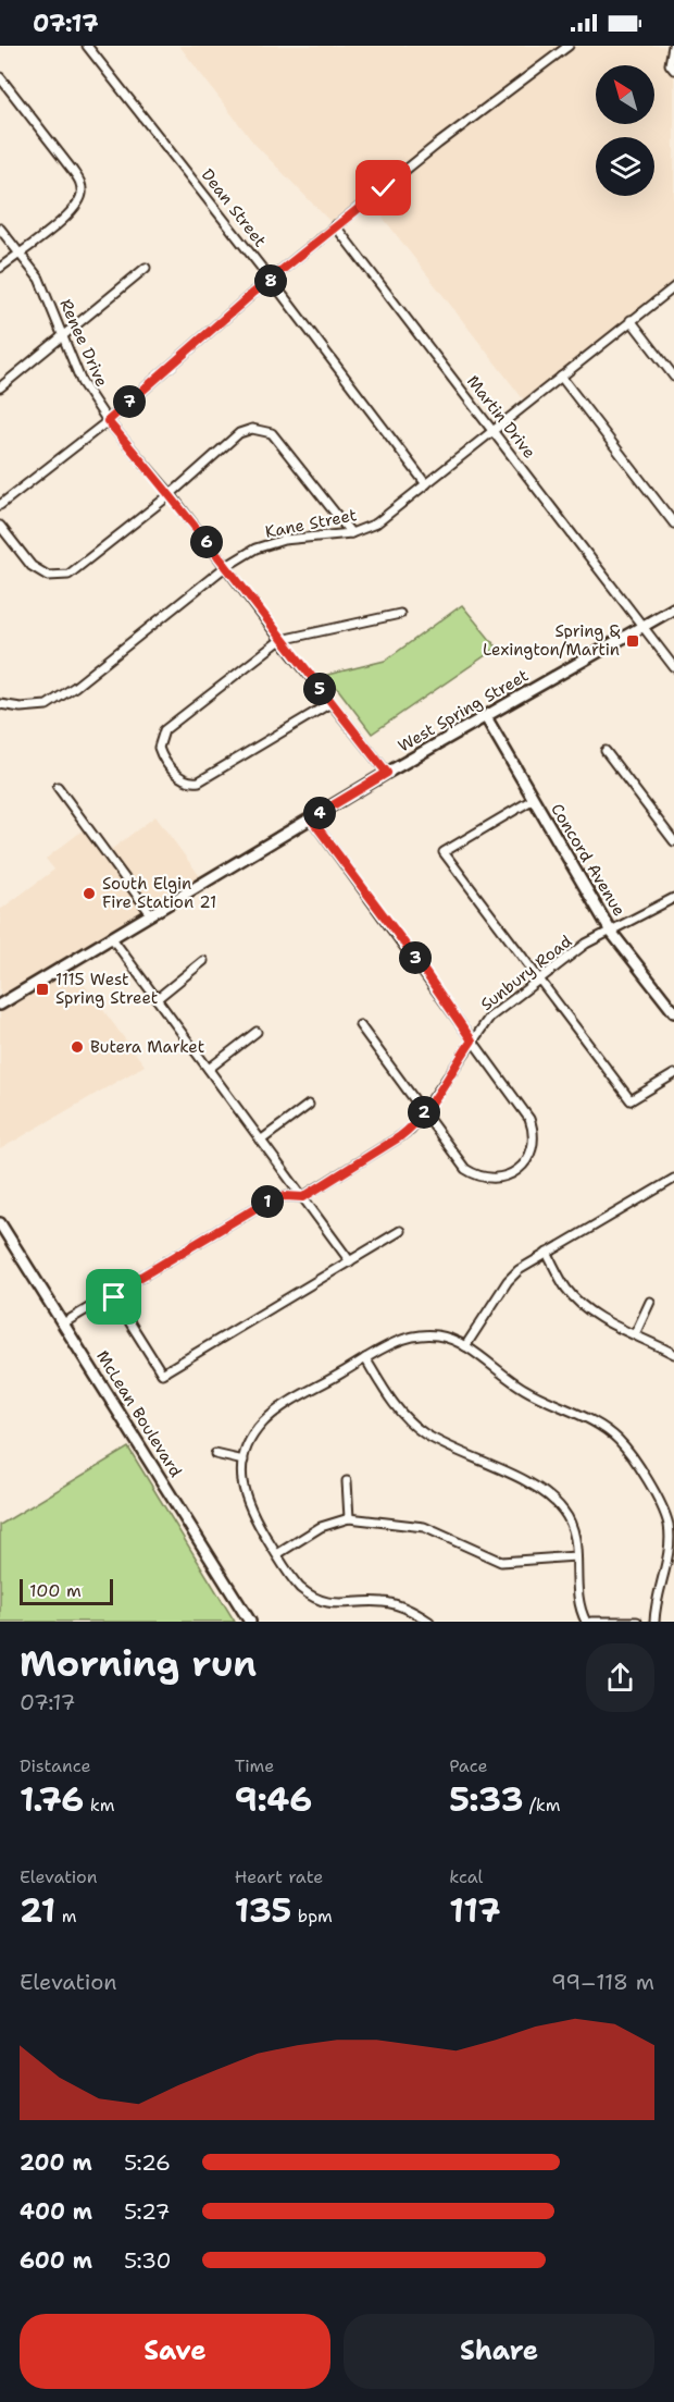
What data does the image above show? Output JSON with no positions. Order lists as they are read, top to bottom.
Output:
{
  "streets": {
    "main road": ["West Spring Street", "Concord Avenue", "McLean Boulevard"],
    "street": [
      "Dean Street",
      "Renee Drive",
      "Martin Drive",
      "Kane Street",
      "Sunbury Road"
    ]
  },
  "crossings": [
    ["Dean Street", "Kane Street"],
    ["Renee Drive", "Kane Street"],
    ["Renee Drive", "West Spring Street"],
    ["Martin Drive", "Kane Street"],
    ["Martin Drive", "West Spring Street"],
    ["West Spring Street", "Concord Avenue"],
    ["Concord Avenue", "Sunbury Road"],
    ["Sunbury Road", "McLean Boulevard"]
  ],
  "places": {
    "transit": ["Spring & Lexington/Martin", "1115 West Spring Street"],
    "other": ["South Elgin Fire Station 21", "Butera Market"]
  },
  "scale_bar": "100 m",
  "north": "top left",
  "page": {
    "status": "07:17",
    "pins": [
      "8",
      "7",
      "6",
      "5",
      "4",
      "3",
      "2",
      "1"
    ],
    "scale": "100 m",
    "heading": ["Morning run", "07:17"],
    "stats": [
      ["Distance", "1.76 km"],
      ["Time", "9:46"],
      ["Pace", "5:33 /km"],
      ["Elevation", "21 m"],
      ["Heart rate", "135 bpm"],
      ["kcal", "117"]
    ],
    "chart": ["Elevation", "99–118 m"],
    "list": [
      {
        "name": "200 m",
        "note": "5:26"
      },
      {
        "name": "400 m",
        "note": "5:27"
      },
      {
        "name": "600 m",
        "note": "5:30"
      }
    ],
    "buttons": ["Save", "Share"]
  }
}
